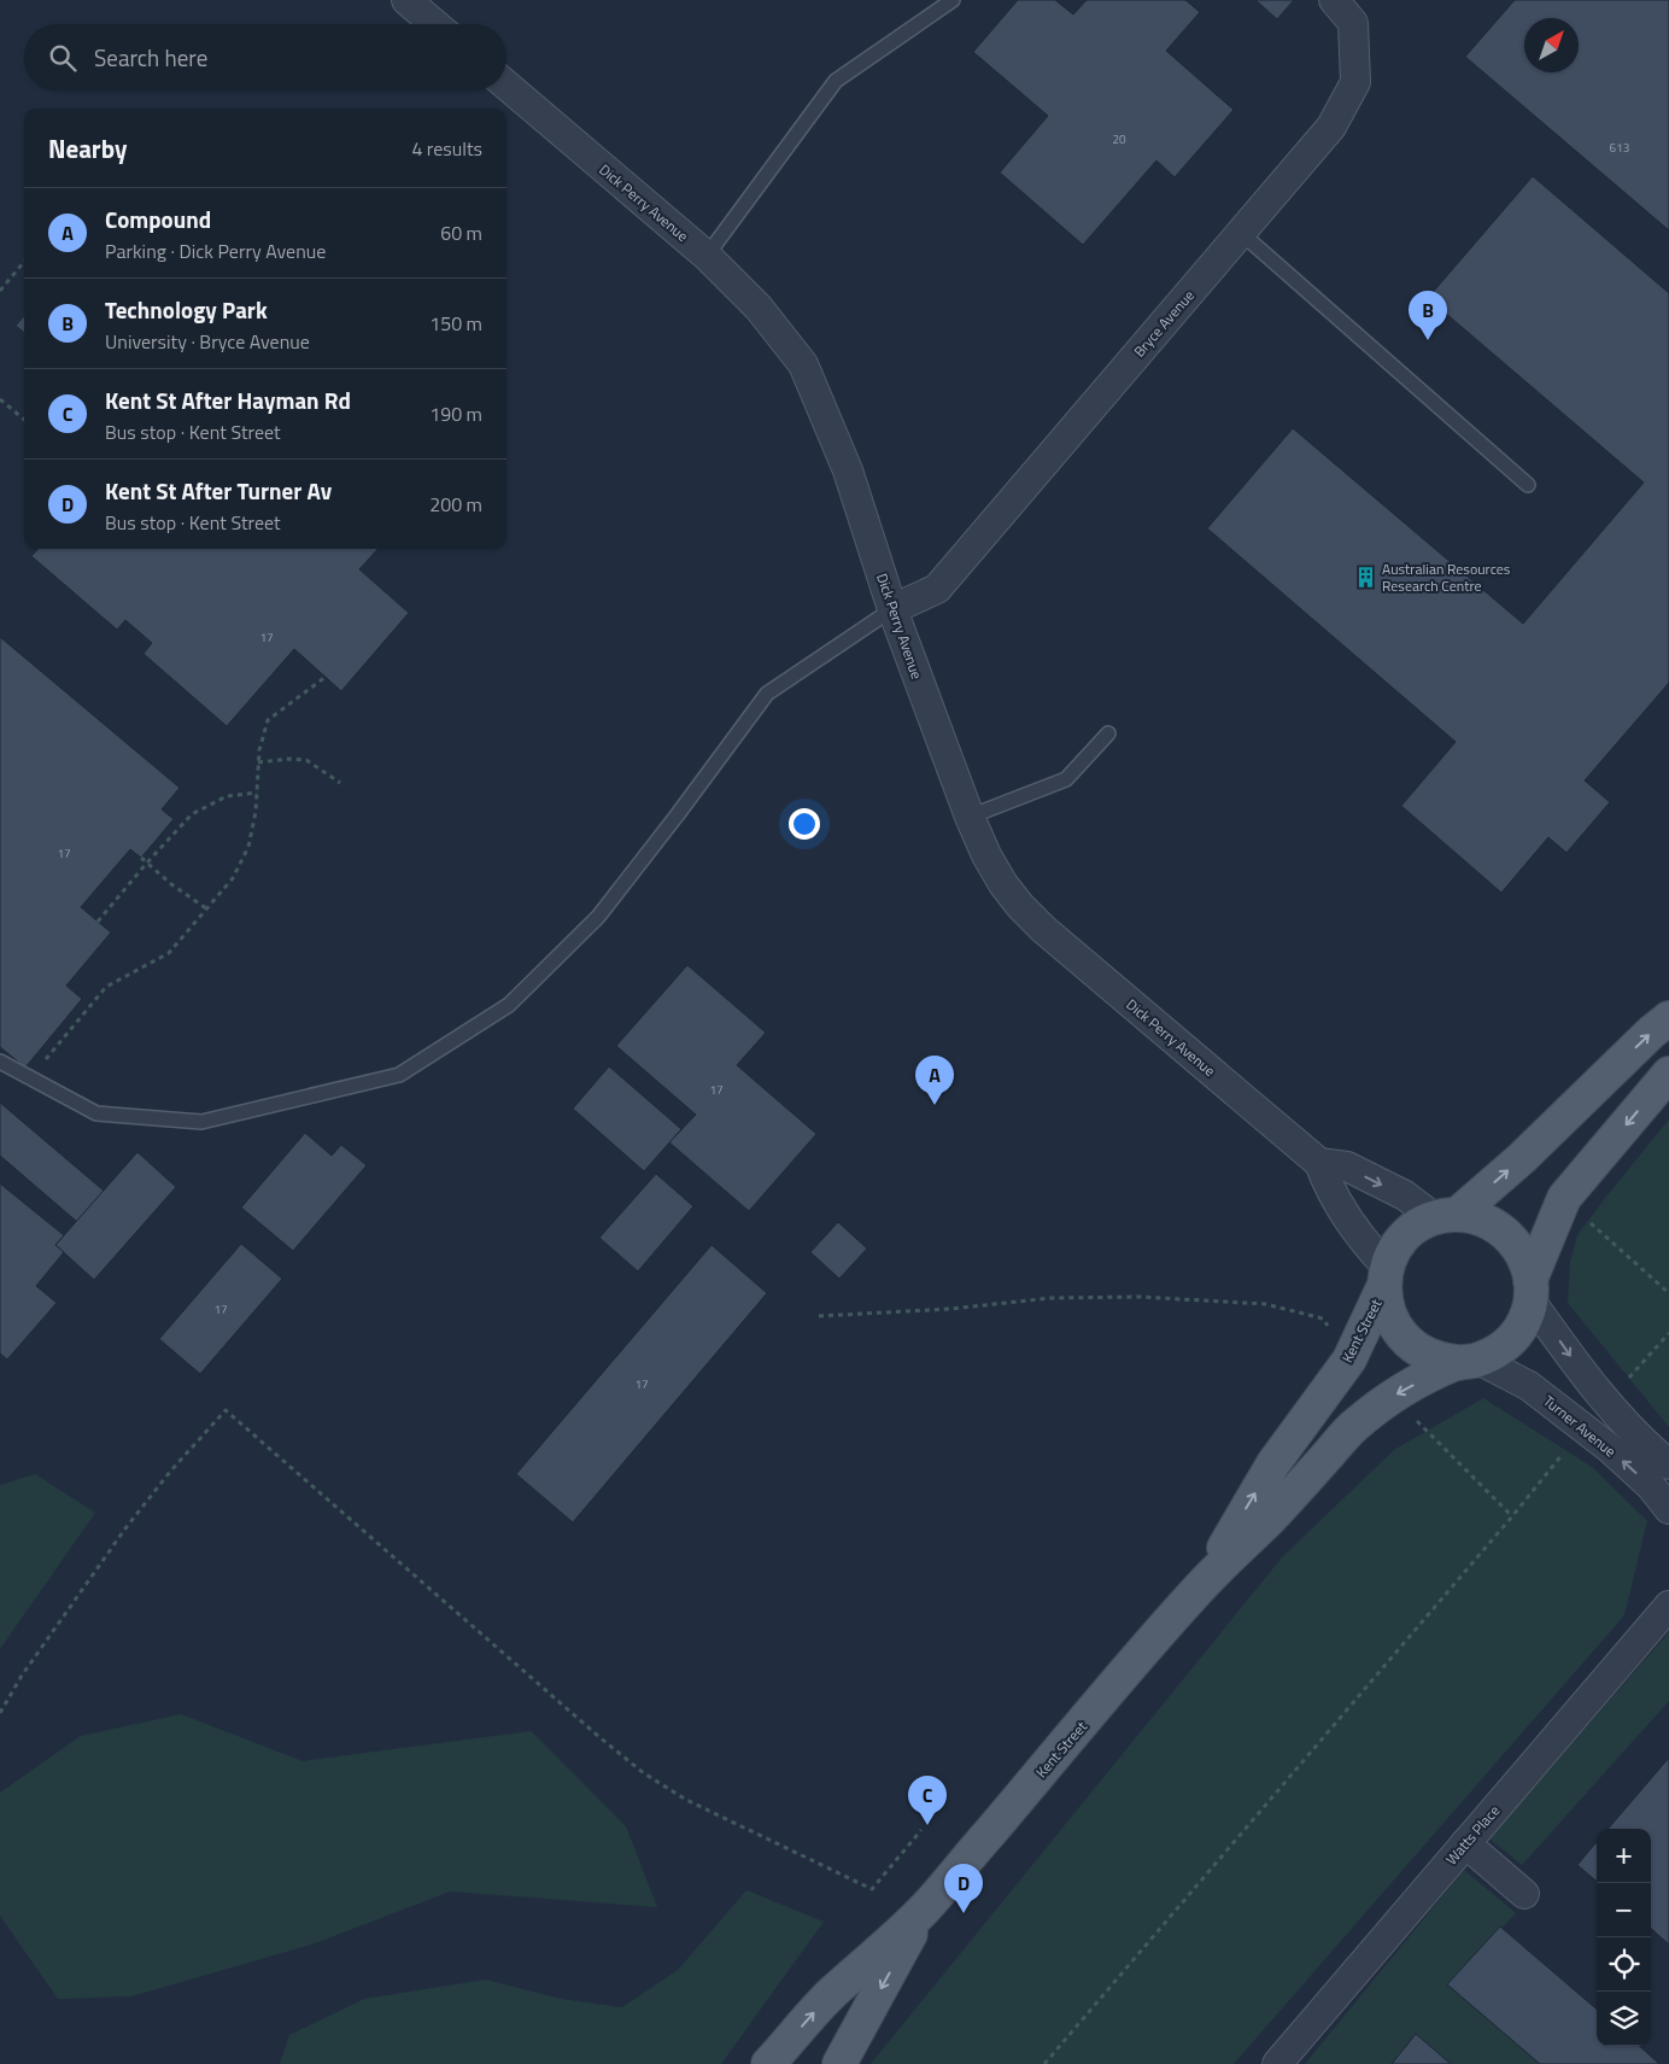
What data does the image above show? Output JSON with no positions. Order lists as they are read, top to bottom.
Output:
{
  "streets": {
    "main road": ["Kent Street"],
    "street": [
      "Dick Perry Avenue",
      "Bryce Avenue",
      "Turner Avenue",
      "Watts Place"
    ]
  },
  "crossings": [
    ["Dick Perry Avenue", "Bryce Avenue"],
    ["Dick Perry Avenue", "Kent Street"],
    ["Dick Perry Avenue", "Turner Avenue"],
    ["Kent Street", "Turner Avenue"]
  ],
  "places": {
    "building": ["Australian Resources Research Centre"]
  },
  "house_numbers": [
    "20",
    "613",
    "17",
    "17",
    "17",
    "17",
    "17"
  ],
  "north": "top right",
  "page": {
    "search": "Search here",
    "heading": ["Nearby", "4 results"],
    "list": [
      {
        "mark": "A",
        "name": "Compound",
        "note": "Parking · Dick Perry Avenue",
        "value": "60 m"
      },
      {
        "mark": "B",
        "name": "Technology Park",
        "note": "University · Bryce Avenue",
        "value": "150 m"
      },
      {
        "mark": "C",
        "name": "Kent St After Hayman Rd",
        "note": "Bus stop · Kent Street",
        "value": "190 m"
      },
      {
        "mark": "D",
        "name": "Kent St After Turner Av",
        "note": "Bus stop · Kent Street",
        "value": "200 m"
      }
    ],
    "pins": [
      "B",
      "A",
      "C",
      "D"
    ],
    "map_buttons": ["+", "−"]
  }
}
